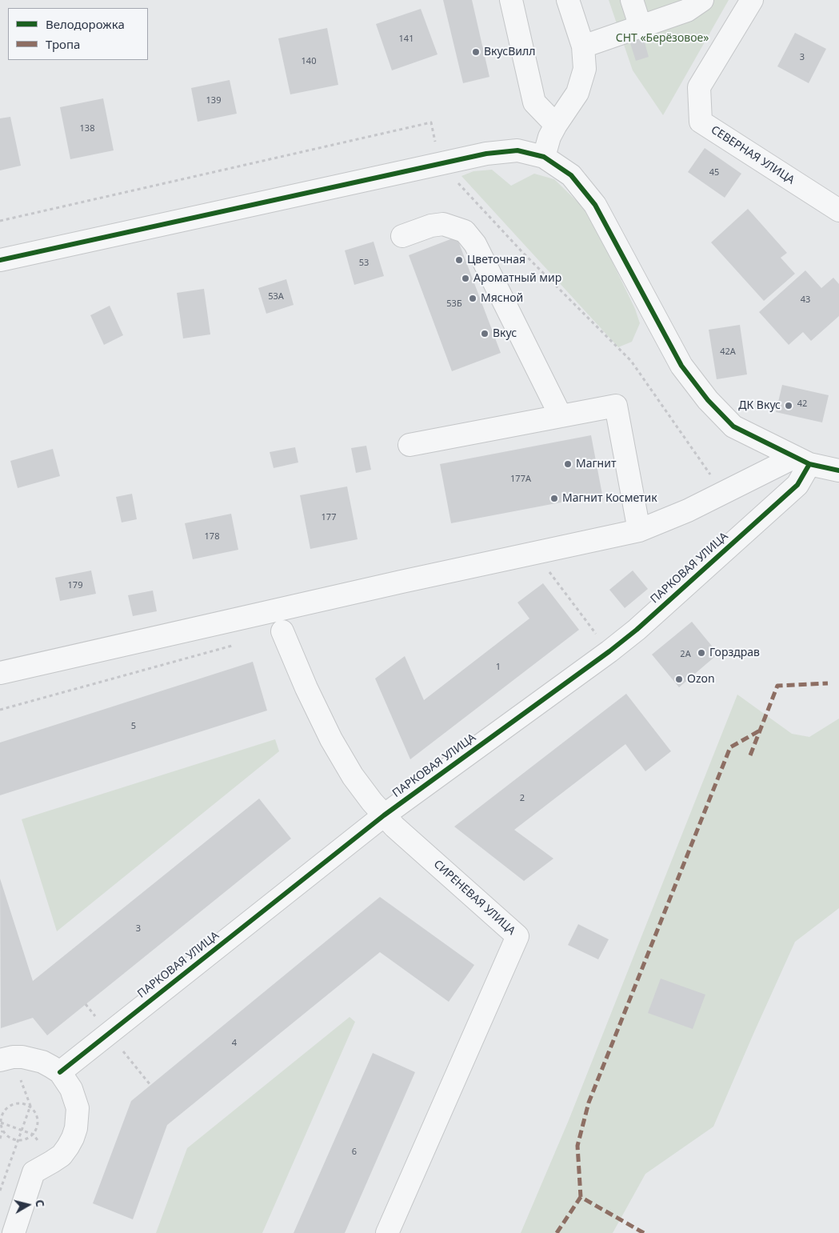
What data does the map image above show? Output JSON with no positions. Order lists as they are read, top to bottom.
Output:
{
  "streets": {
    "street": ["СЕВЕРНАЯ УЛИЦА", "ПАРКОВАЯ УЛИЦА", "СИРЕНЕВАЯ УЛИЦА"]
  },
  "crossings": [
    ["ПАРКОВАЯ УЛИЦА", "СИРЕНЕВАЯ УЛИЦА"]
  ],
  "parks": ["СНТ «Берёзовое»"],
  "places": [
    "ВкусВилл",
    "Цветочная",
    "Ароматный мир",
    "Мясной",
    "Вкус",
    "ДК Вкус",
    "Магнит",
    "Магнит Косметик",
    "Горздрав",
    "Ozon"
  ],
  "house_numbers": [
    "141",
    "3",
    "140",
    "139",
    "138",
    "45",
    "53",
    "53А",
    "43",
    "53Б",
    "42А",
    "42",
    "177А",
    "177",
    "178",
    "179",
    "2А",
    "1",
    "5",
    "2",
    "3",
    "4",
    "6"
  ],
  "legend": ["Велодорожка", "Тропа"],
  "north": "right"
}
